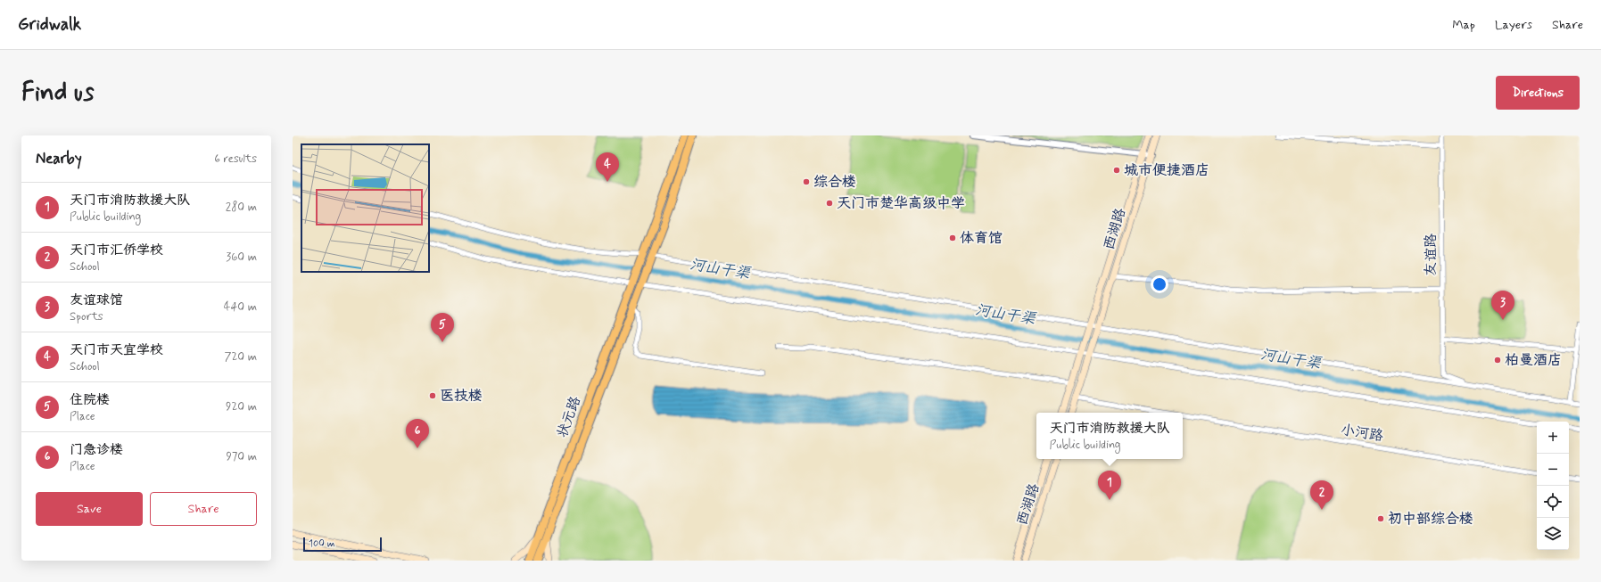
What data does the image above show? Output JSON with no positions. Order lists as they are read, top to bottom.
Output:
{
  "streets": {
    "main road": ["西湖路", "状元路"],
    "street": ["友谊路", "小河路"]
  },
  "water": ["河山干渠"],
  "places": [
    "城市便捷酒店",
    "综合楼",
    "天门市楚华高级中学",
    "体育馆",
    "柏曼酒店",
    "医技楼",
    "初中部综合楼"
  ],
  "scale_bar": "100 m",
  "page": {
    "header": "Gridwalk",
    "nav": ["Map", "Layers", "Share"],
    "buttons": [
      "Directions",
      ["Save", "Share"]
    ],
    "title": "Find us",
    "heading": ["Nearby", "6 results"],
    "pins": [
      "4",
      "3",
      "5",
      "6",
      "1",
      "2"
    ],
    "list": [
      {
        "mark": "1",
        "name": "天门市消防救援大队",
        "note": "Public building",
        "value": "280 m"
      },
      {
        "mark": "2",
        "name": "天门市汇侨学校",
        "note": "School",
        "value": "360 m"
      },
      {
        "mark": "3",
        "name": "友谊球馆",
        "note": "Sports",
        "value": "440 m"
      },
      {
        "mark": "4",
        "name": "天门市天宜学校",
        "note": "School",
        "value": "720 m"
      },
      {
        "mark": "5",
        "name": "住院楼",
        "note": "Place",
        "value": "920 m"
      },
      {
        "mark": "6",
        "name": "门急诊楼",
        "note": "Place",
        "value": "970 m"
      }
    ],
    "popup": ["天门市消防救援大队", "Public building"],
    "map_buttons": ["+", "−"],
    "scale": "100 m"
  }
}
